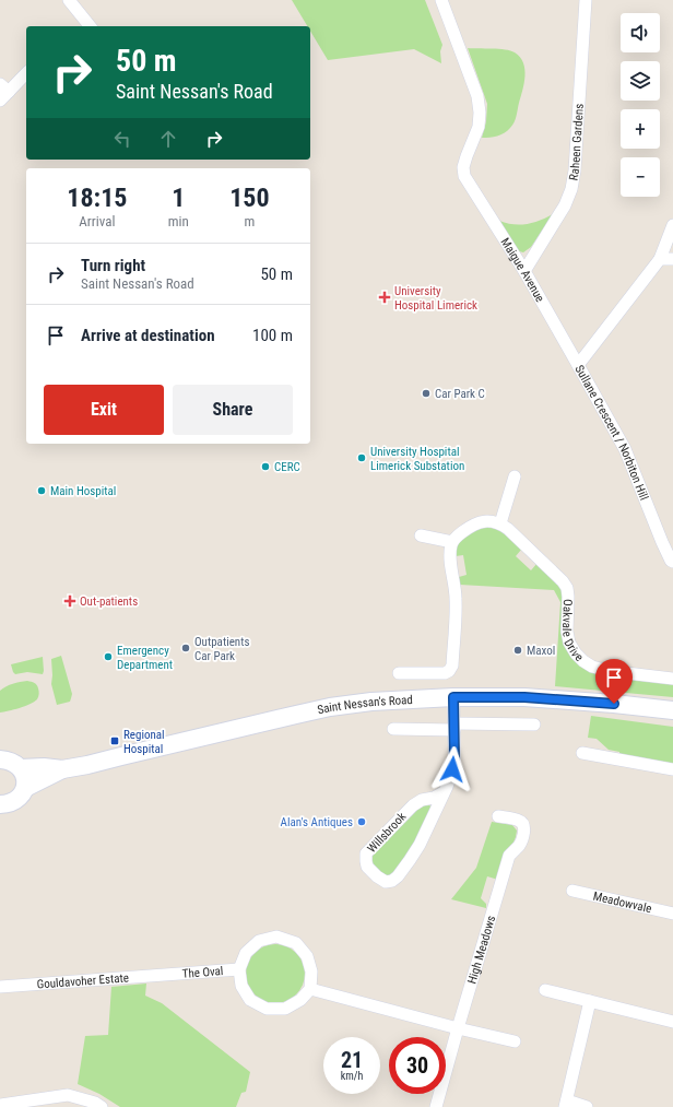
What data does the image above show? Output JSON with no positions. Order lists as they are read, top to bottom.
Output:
{
  "streets": {
    "main road": ["Saint Nessan's Road"],
    "street": [
      "Raheen Gardens",
      "Maigue Avenue",
      "Sullane Crescent / Norbiton Hill",
      "Oakvale Drive",
      "Willsbrook",
      "Meadowvale",
      "High Meadows",
      "The Oval",
      "Gouldavoher Estate"
    ]
  },
  "crossings": [
    ["Raheen Gardens", "Maigue Avenue"],
    ["Maigue Avenue", "Sullane Crescent / Norbiton Hill"],
    ["Saint Nessan's Road", "Willsbrook"],
    ["The Oval", "Gouldavoher Estate"]
  ],
  "places": {
    "health": ["University Hospital Limerick", "Out-patients"],
    "other": [
      "Car Park C",
      "University Hospital Limerick Substation",
      "CERC",
      "Main Hospital",
      "Outpatients Car Park",
      "Maxol",
      "Emergency Department",
      "Alan's Antiques"
    ],
    "transit": ["Regional Hospital"]
  },
  "page": {
    "map_buttons": ["+", "−"],
    "turn": ["50 m", "Saint Nessan's Road"],
    "eta": [
      "18:15",
      "Arrival",
      "1",
      "min",
      "150",
      "m"
    ],
    "list": [
      {
        "name": "Turn right",
        "note": "Saint Nessan's Road",
        "value": "50 m"
      },
      {
        "name": "Arrive at destination",
        "value": "100 m"
      }
    ],
    "buttons": ["Exit", "Share"],
    "speed": "21 km/h",
    "limit": "30"
  }
}
